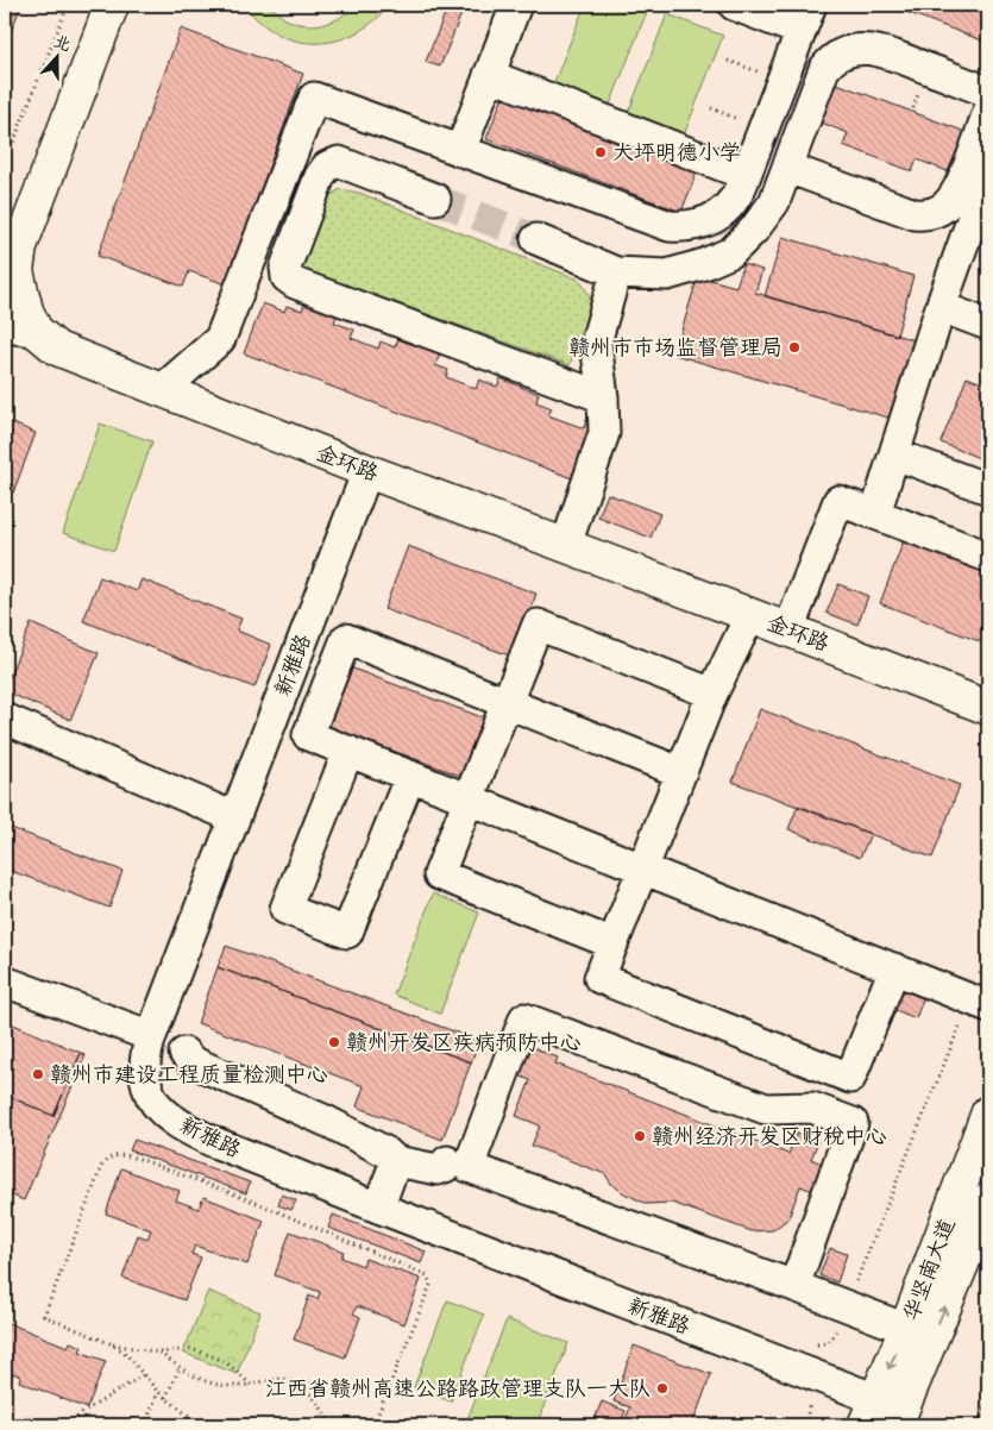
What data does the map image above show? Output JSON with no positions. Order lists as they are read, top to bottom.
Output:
{
  "streets": {
    "street": ["金环路", "新雅路", "华坚南大道"]
  },
  "crossings": [
    ["金环路", "新雅路"],
    ["新雅路", "华坚南大道"]
  ],
  "places": [
    "大坪明德小学",
    "赣州市市场监督管理局",
    "赣州开发区疾病预防中心",
    "赣州市建设工程质量检测中心",
    "赣州经济开发区财税中心",
    "江西省赣州高速公路路政管理支队一大队"
  ],
  "north": "top"
}
